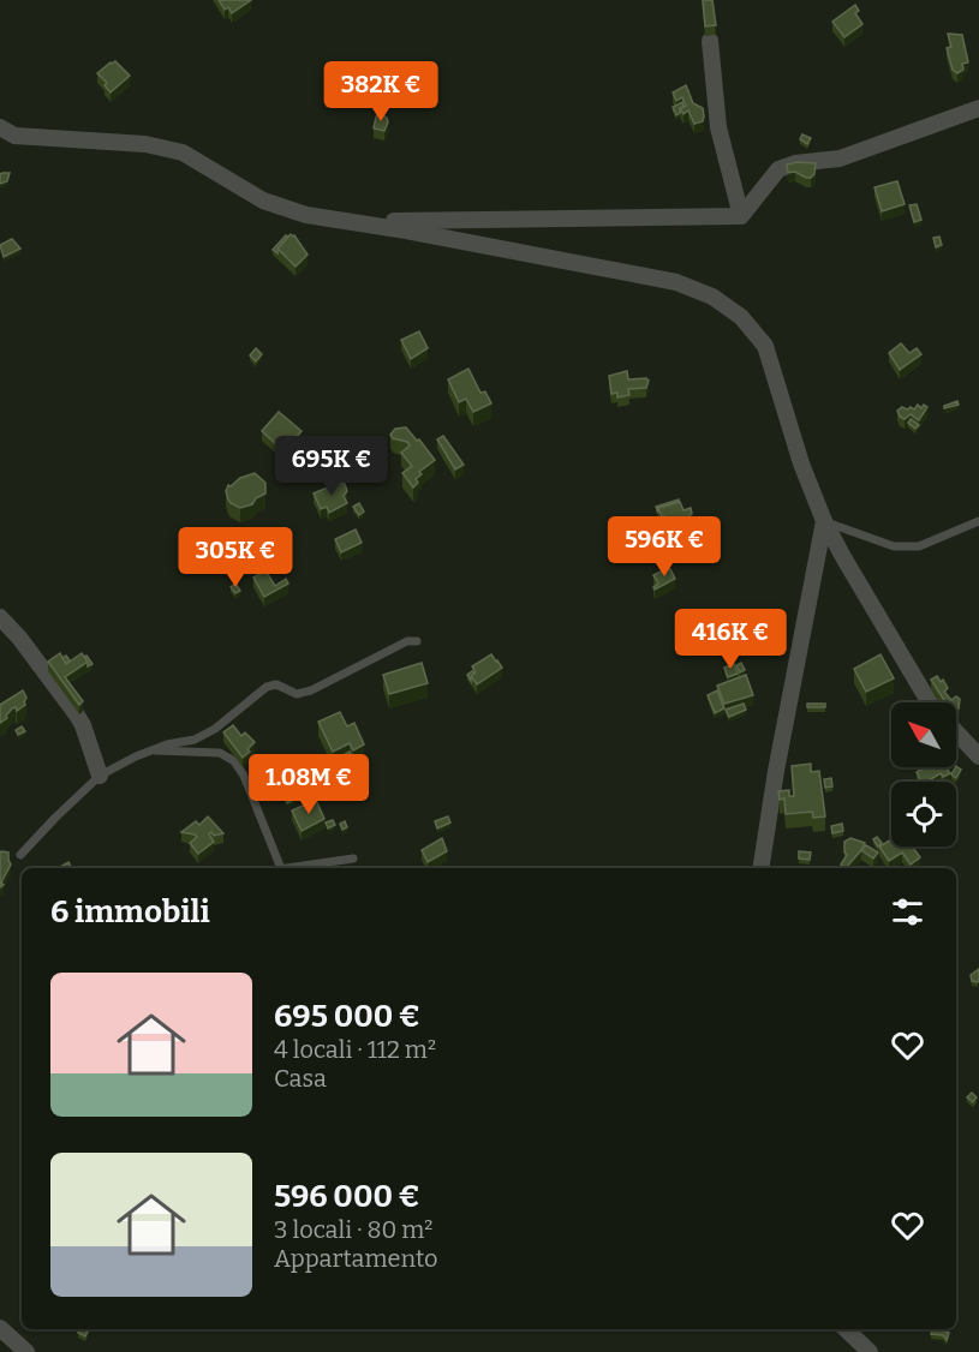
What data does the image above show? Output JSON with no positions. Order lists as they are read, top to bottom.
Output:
{
  "north": "top left",
  "page": {
    "price": [
      "382K €",
      "695K €",
      "596K €",
      "305K €",
      "416K €",
      "1.08M €"
    ],
    "heading": "6 immobili",
    "list": [
      {
        "name": "695 000 €",
        "note": "4 locali · 112 m² · Casa"
      },
      {
        "name": "596 000 €",
        "note": "3 locali · 80 m² · Appartamento"
      }
    ]
  }
}
